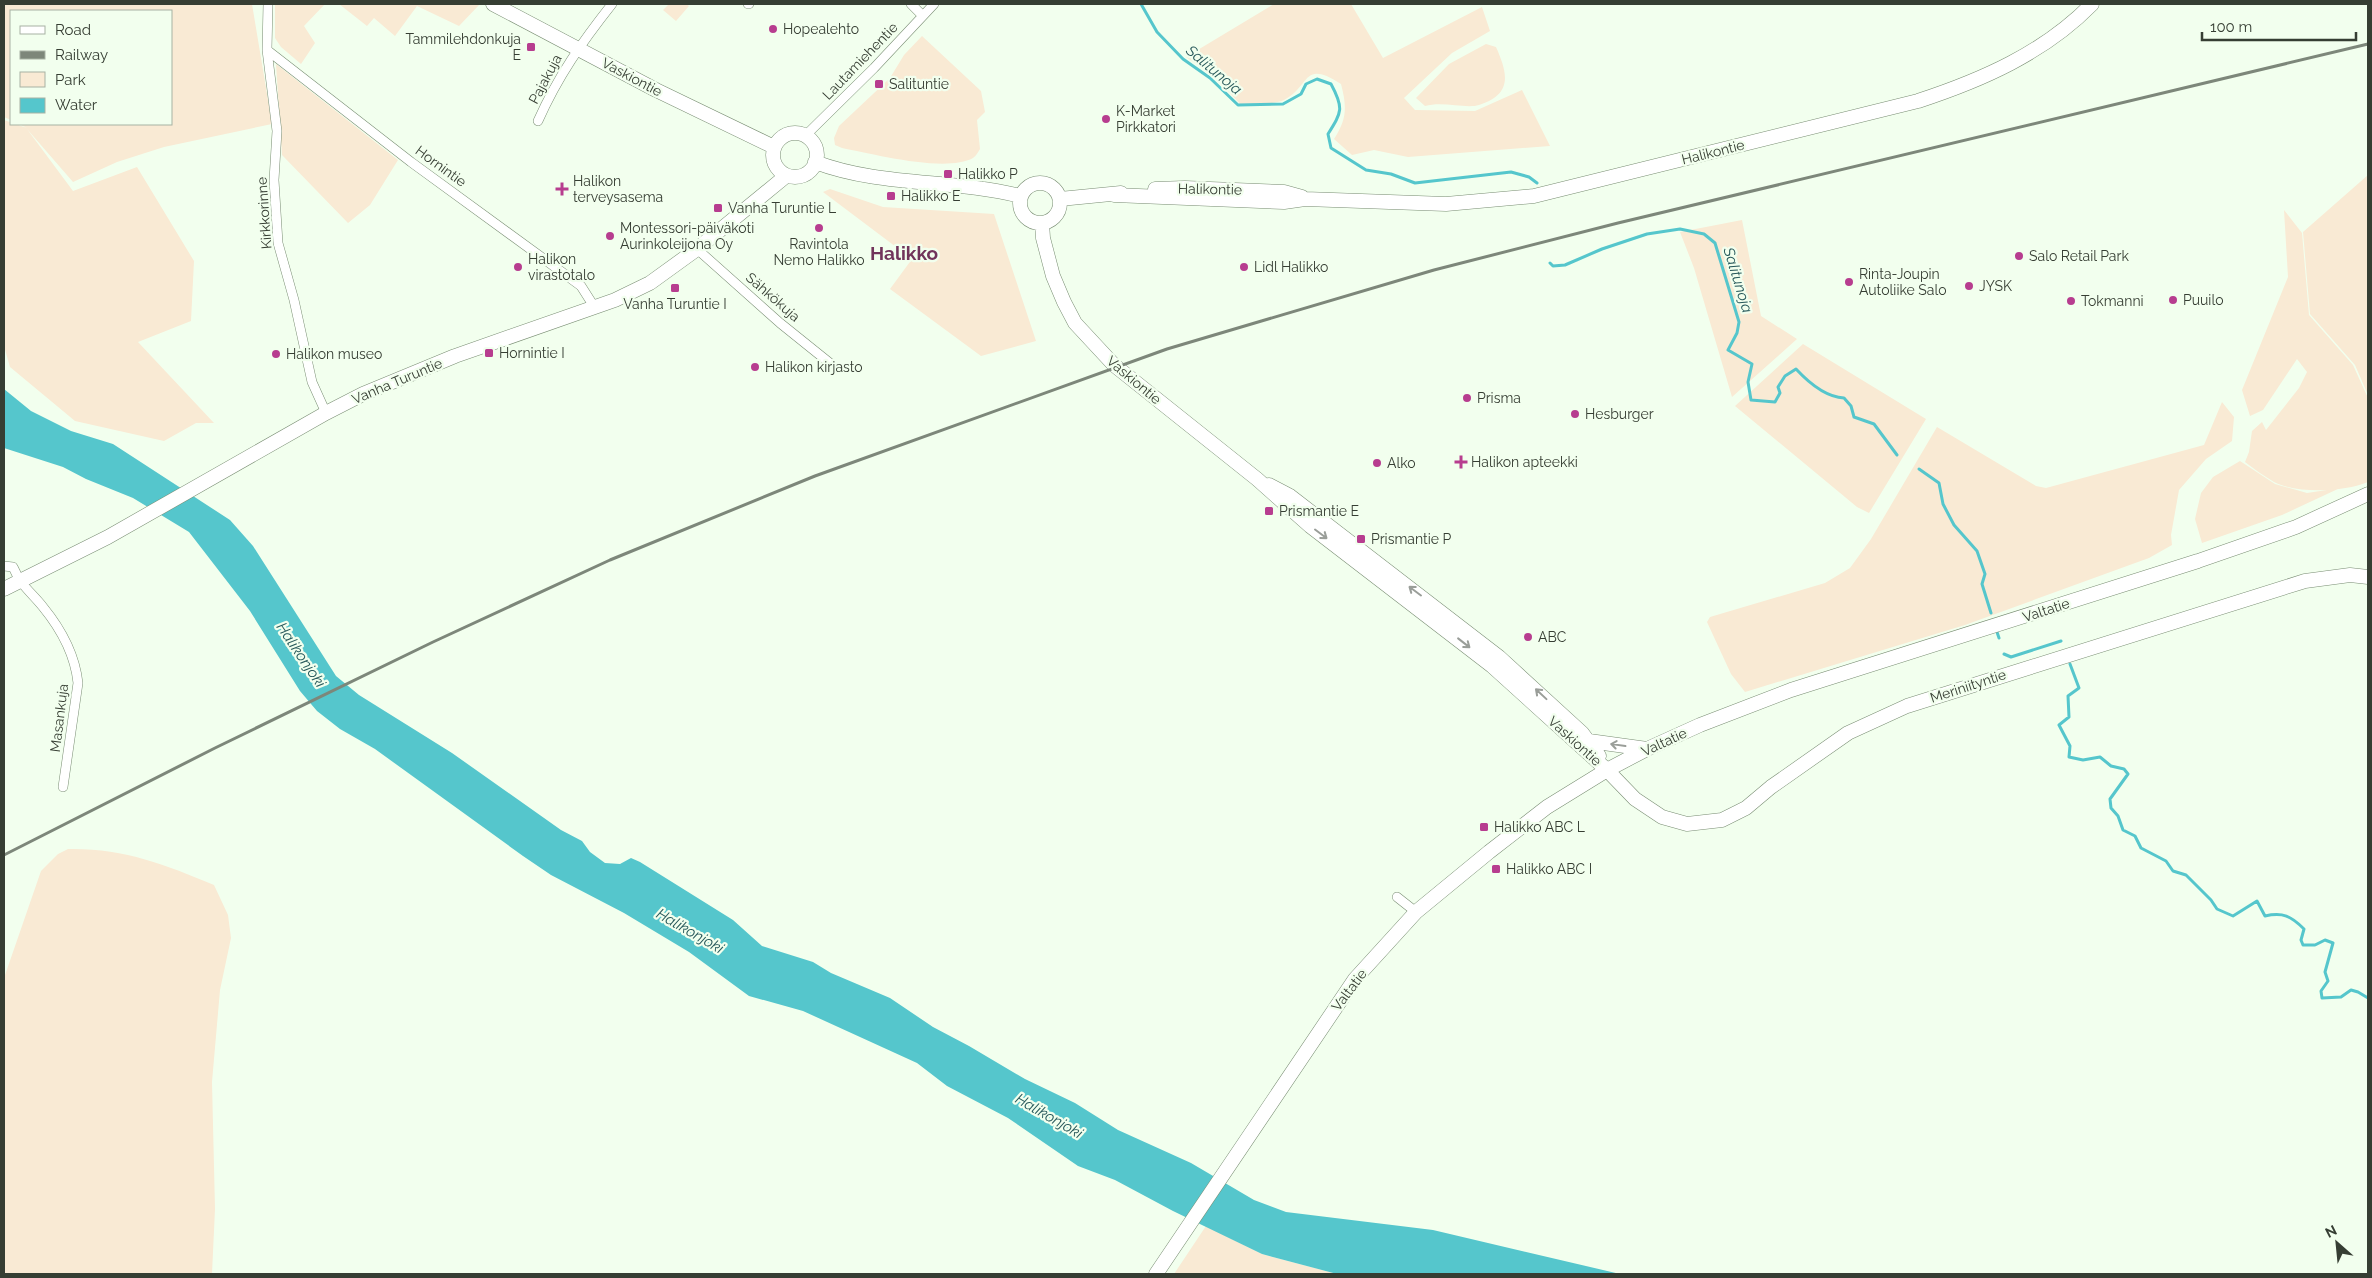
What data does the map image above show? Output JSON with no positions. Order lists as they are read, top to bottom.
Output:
{
  "streets": {
    "main road": [
      "Vaskiontie",
      "Halikontie",
      "Vanha Turuntie",
      "Valtatie",
      "Meriniityntie"
    ],
    "street": [
      "Lautamiehentie",
      "Pajakuja",
      "Hornintie",
      "Kirkkorinne",
      "Sähkökuja",
      "Masankuja"
    ]
  },
  "crossings": [
    ["Lautamiehentie", "Vaskiontie"],
    ["Lautamiehentie", "Vanha Turuntie"],
    ["Vaskiontie", "Pajakuja"],
    ["Vaskiontie", "Halikontie"],
    ["Vaskiontie", "Vanha Turuntie"],
    ["Vaskiontie", "Valtatie"],
    ["Vaskiontie", "Meriniityntie"],
    ["Hornintie", "Kirkkorinne"],
    ["Hornintie", "Vanha Turuntie"],
    ["Kirkkorinne", "Vanha Turuntie"],
    ["Sähkökuja", "Vanha Turuntie"],
    ["Vanha Turuntie", "Masankuja"],
    ["Valtatie", "Meriniityntie"]
  ],
  "districts": ["Halikko"],
  "water": ["Salitunoja", "Halikonjoki"],
  "places": {
    "other": [
      "Hopealehto",
      "K-Market Pirkkatori",
      "Ravintola Nemo Halikko",
      "Montessori-päiväkoti Aurinkoleijona Oy",
      "Salo Retail Park",
      "Halikon virastotalo",
      "Lidl Halikko",
      "Rinta-Joupin Autoliike Salo",
      "JYSK",
      "Puuilo",
      "Tokmanni",
      "Halikon museo",
      "Halikon kirjasto",
      "Prisma",
      "Hesburger",
      "Alko",
      "ABC"
    ],
    "transit": [
      "Tammilehdonkuja E",
      "Salituntie",
      "Halikko P",
      "Halikko E",
      "Vanha Turuntie L",
      "Vanha Turuntie I",
      "Hornintie I",
      "Prismantie E",
      "Prismantie P",
      "Halikko ABC L",
      "Halikko ABC I"
    ],
    "health": ["Halikon terveysasema", "Halikon apteekki"]
  },
  "legend": [
    "Road",
    "Railway",
    "Park",
    "Water"
  ],
  "scale_bar": "100 m",
  "north": "top left"
}
